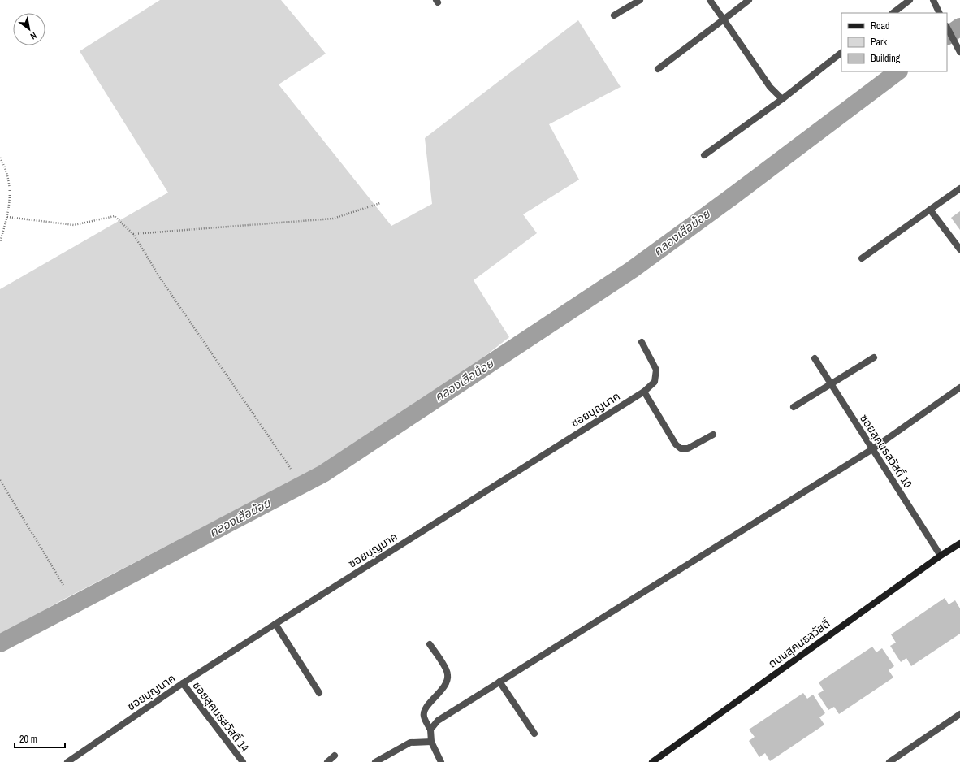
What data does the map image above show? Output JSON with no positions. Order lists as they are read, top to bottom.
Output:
{
  "streets": {
    "main road": ["ถนนสุคนธสวัสดิ์"],
    "street": ["ซอยบุญนาค", "ซอยสุคนธสวัสดิ์ 10", "ซอยสุคนธสวัสดิ์ 14"]
  },
  "crossings": [
    ["ซอยบุญนาค", "ซอยสุคนธสวัสดิ์ 14"],
    ["ซอยสุคนธสวัสดิ์ 10", "ถนนสุคนธสวัสดิ์"]
  ],
  "water": ["คลองเสือน้อย"],
  "legend": ["Road", "Park", "Building"],
  "scale_bar": "20 m",
  "north": "bottom right"
}
